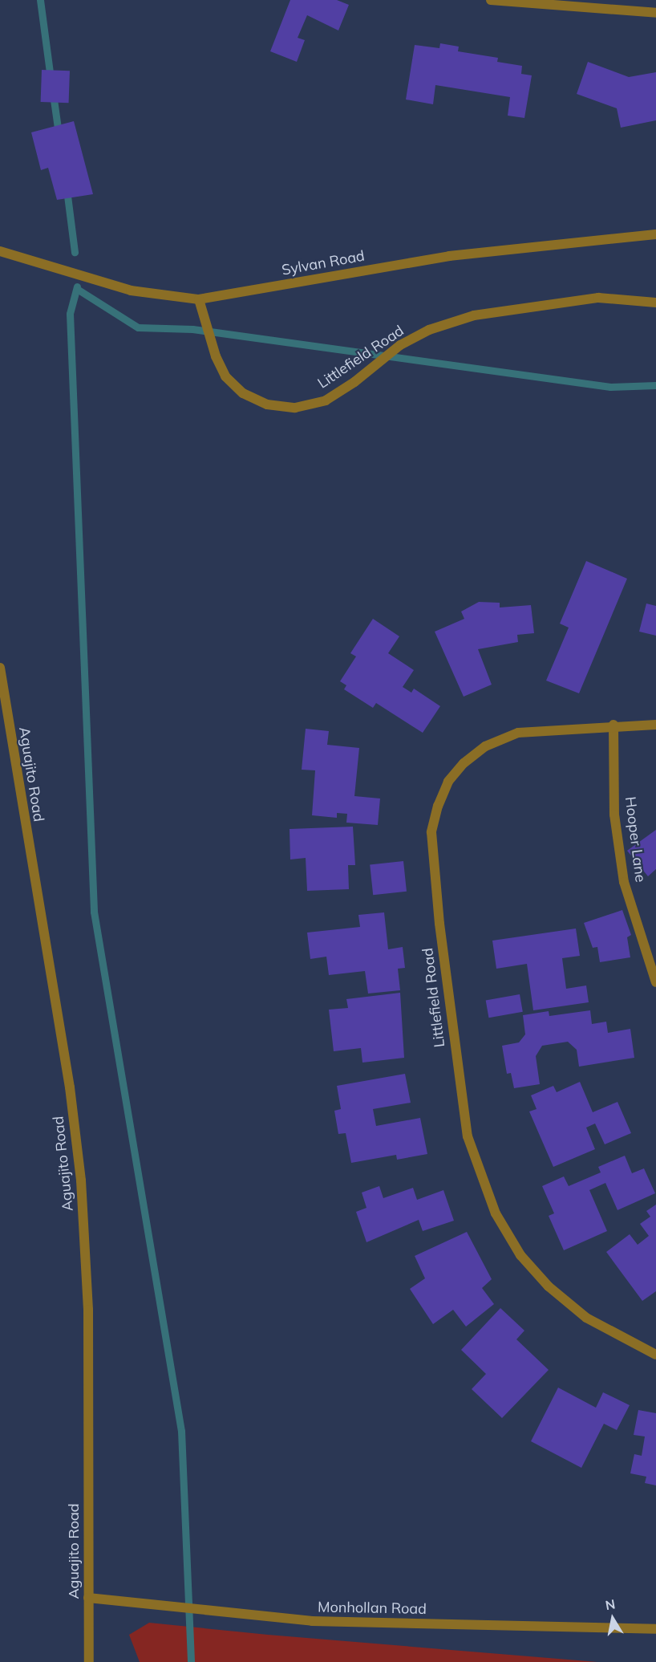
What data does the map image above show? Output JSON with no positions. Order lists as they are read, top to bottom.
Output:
{
  "streets": {
    "street": [
      "Sylvan Road",
      "Littlefield Road",
      "Aguajito Road",
      "Hooper Lane",
      "Monhollan Road"
    ]
  },
  "crossings": [
    ["Sylvan Road", "Littlefield Road"],
    ["Littlefield Road", "Hooper Lane"],
    ["Aguajito Road", "Monhollan Road"]
  ],
  "north": "top"
}
